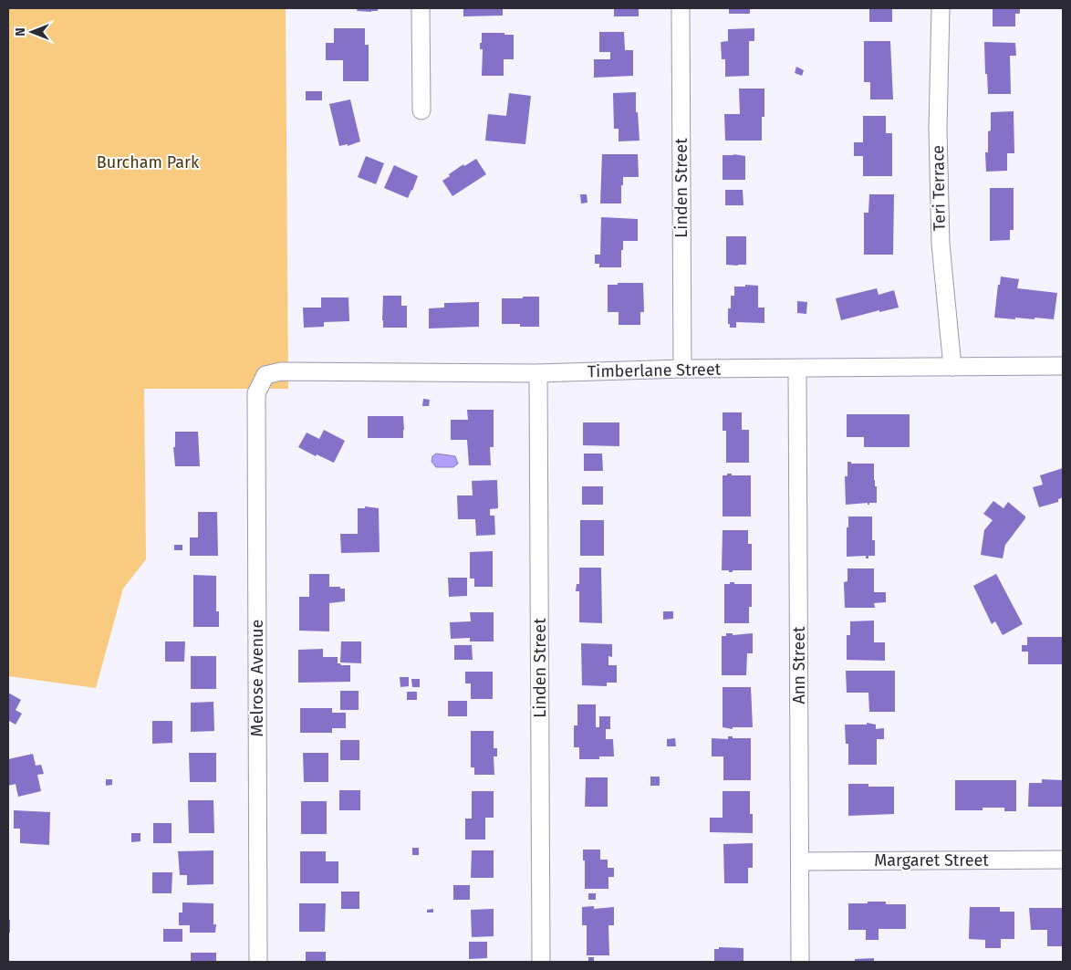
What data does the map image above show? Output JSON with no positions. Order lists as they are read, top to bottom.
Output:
{
  "streets": {
    "street": [
      "Linden Street",
      "Teri Terrace",
      "Timberlane Street",
      "Ann Street",
      "Melrose Avenue",
      "Margaret Street"
    ]
  },
  "crossings": [
    ["Linden Street", "Timberlane Street"],
    ["Teri Terrace", "Timberlane Street"],
    ["Timberlane Street", "Ann Street"],
    ["Timberlane Street", "Melrose Avenue"],
    ["Ann Street", "Margaret Street"]
  ],
  "parks": ["Burcham Park"],
  "north": "left"
}
